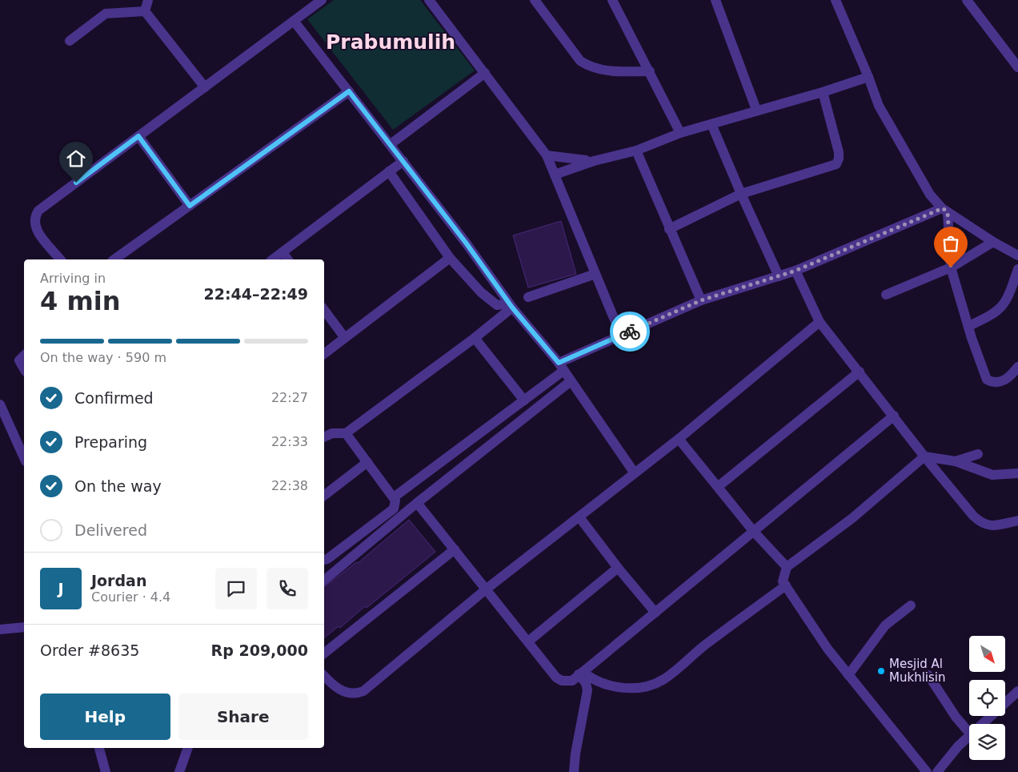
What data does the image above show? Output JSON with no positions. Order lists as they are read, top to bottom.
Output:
{
  "districts": ["Prabumulih"],
  "places": ["Mesjid Al Mukhlisin"],
  "north": "bottom right",
  "page": {
    "heading": ["4 min", "Arriving in", "22:44–22:49"],
    "panel": [
      "Jordan",
      "Courier · 4.4",
      "Order #8635",
      "Rp 209,000"
    ],
    "bar": "On the way · 590 m",
    "list": [
      ["Confirmed", "22:27"],
      ["Preparing", "22:33"],
      ["On the way", "22:38"],
      "Delivered"
    ],
    "round": "J",
    "buttons": ["Help", "Share"]
  }
}
